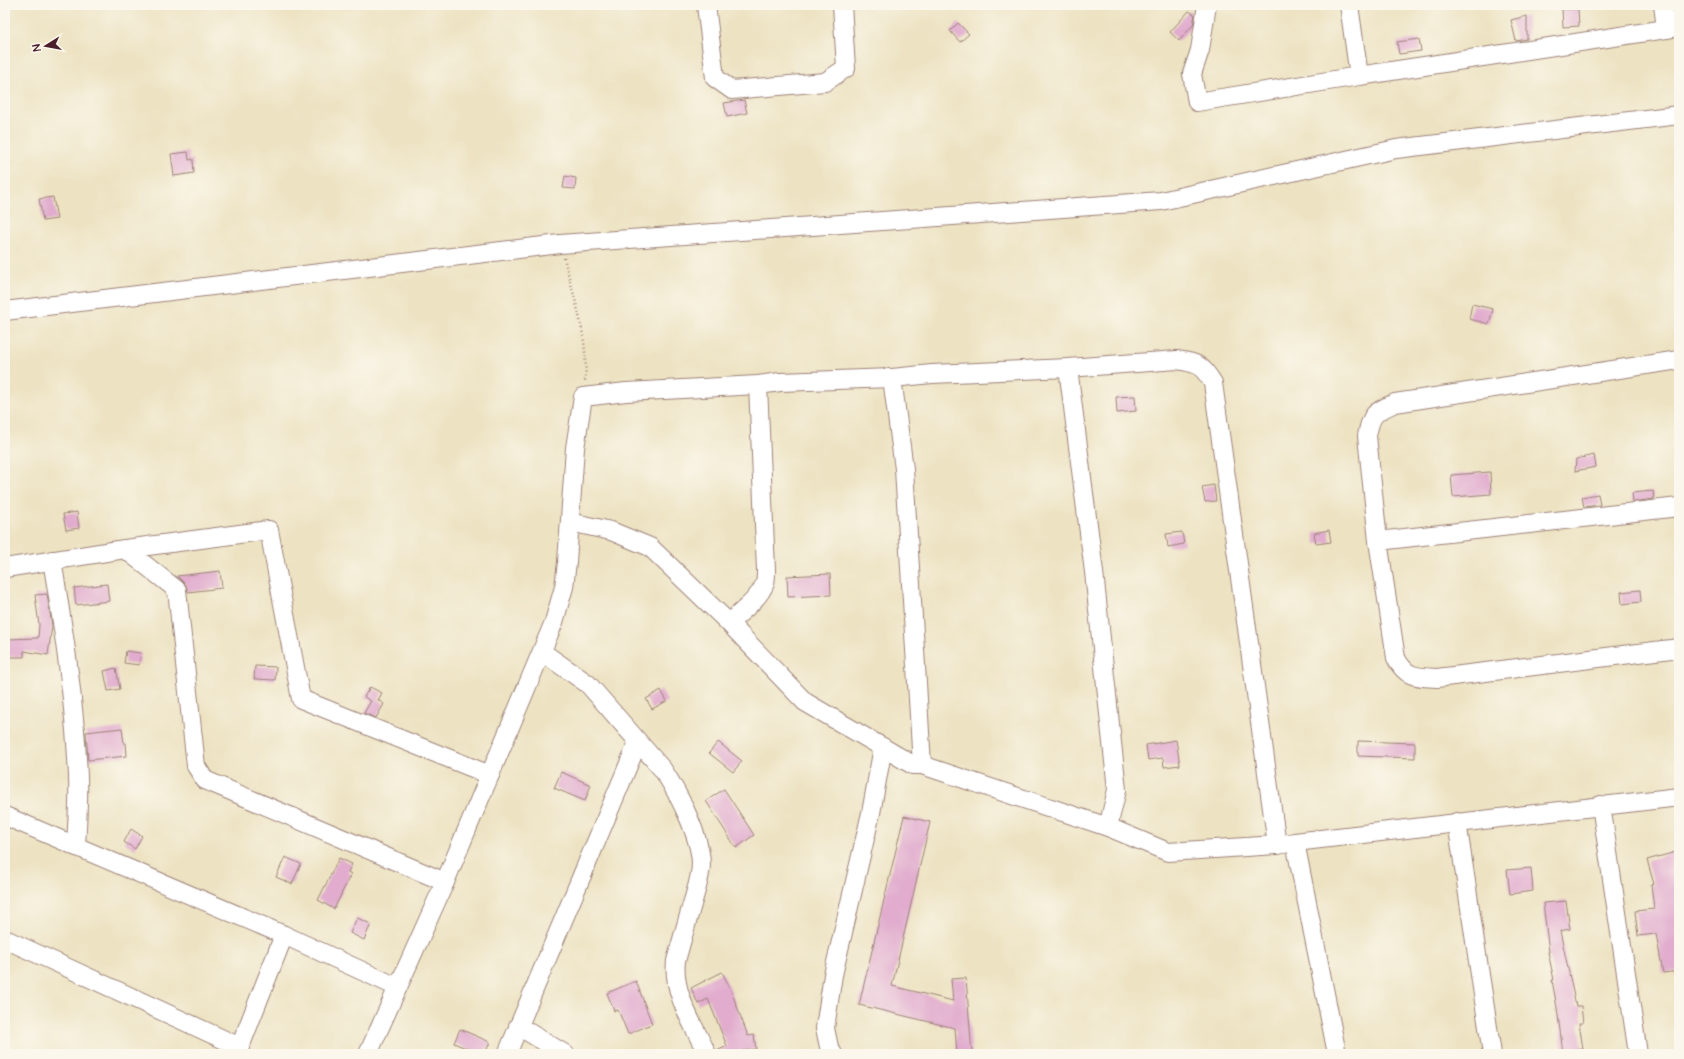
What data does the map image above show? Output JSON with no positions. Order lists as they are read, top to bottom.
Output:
{
  "north": "left"
}
